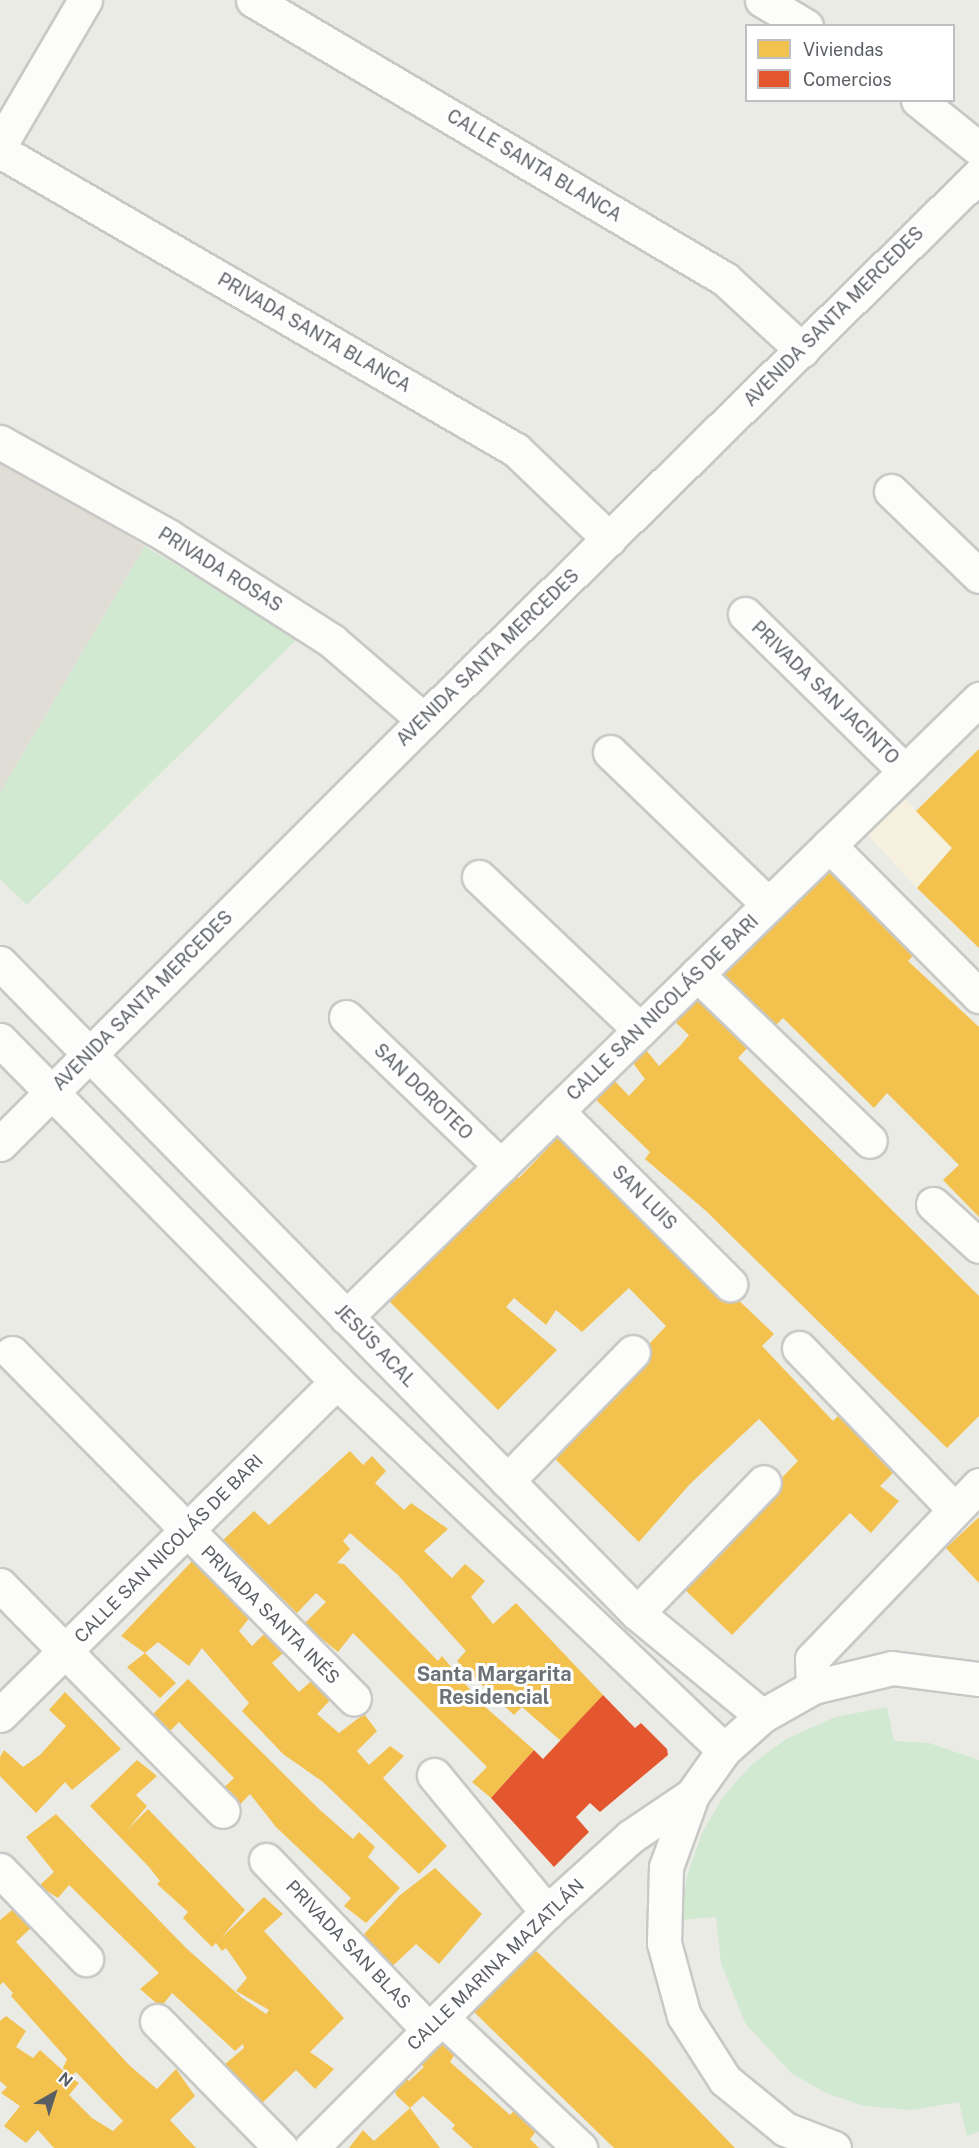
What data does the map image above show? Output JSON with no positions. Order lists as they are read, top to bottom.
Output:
{
  "streets": {
    "street": [
      "CALLE SANTA BLANCA",
      "AVENIDA SANTA MERCEDES",
      "PRIVADA SANTA BLANCA",
      "PRIVADA ROSAS",
      "PRIVADA SAN JACINTO",
      "CALLE SAN NICOLÁS DE BARI",
      "SAN DOROTEO",
      "SAN LUIS",
      "JESÚS ACAL",
      "PRIVADA SANTA INÉS",
      "PRIVADA SAN BLAS",
      "CALLE MARINA MAZATLÁN"
    ]
  },
  "crossings": [
    ["CALLE SANTA BLANCA", "AVENIDA SANTA MERCEDES"],
    ["AVENIDA SANTA MERCEDES", "PRIVADA SANTA BLANCA"],
    ["AVENIDA SANTA MERCEDES", "PRIVADA ROSAS"],
    ["AVENIDA SANTA MERCEDES", "JESÚS ACAL"],
    ["PRIVADA SAN JACINTO", "CALLE SAN NICOLÁS DE BARI"],
    ["CALLE SAN NICOLÁS DE BARI", "SAN DOROTEO"],
    ["CALLE SAN NICOLÁS DE BARI", "SAN LUIS"],
    ["CALLE SAN NICOLÁS DE BARI", "JESÚS ACAL"],
    ["CALLE SAN NICOLÁS DE BARI", "PRIVADA SANTA INÉS"],
    ["PRIVADA SAN BLAS", "CALLE MARINA MAZATLÁN"]
  ],
  "districts": ["Santa Margarita Residencial"],
  "legend": ["Viviendas", "Comercios"],
  "north": "top right"
}
